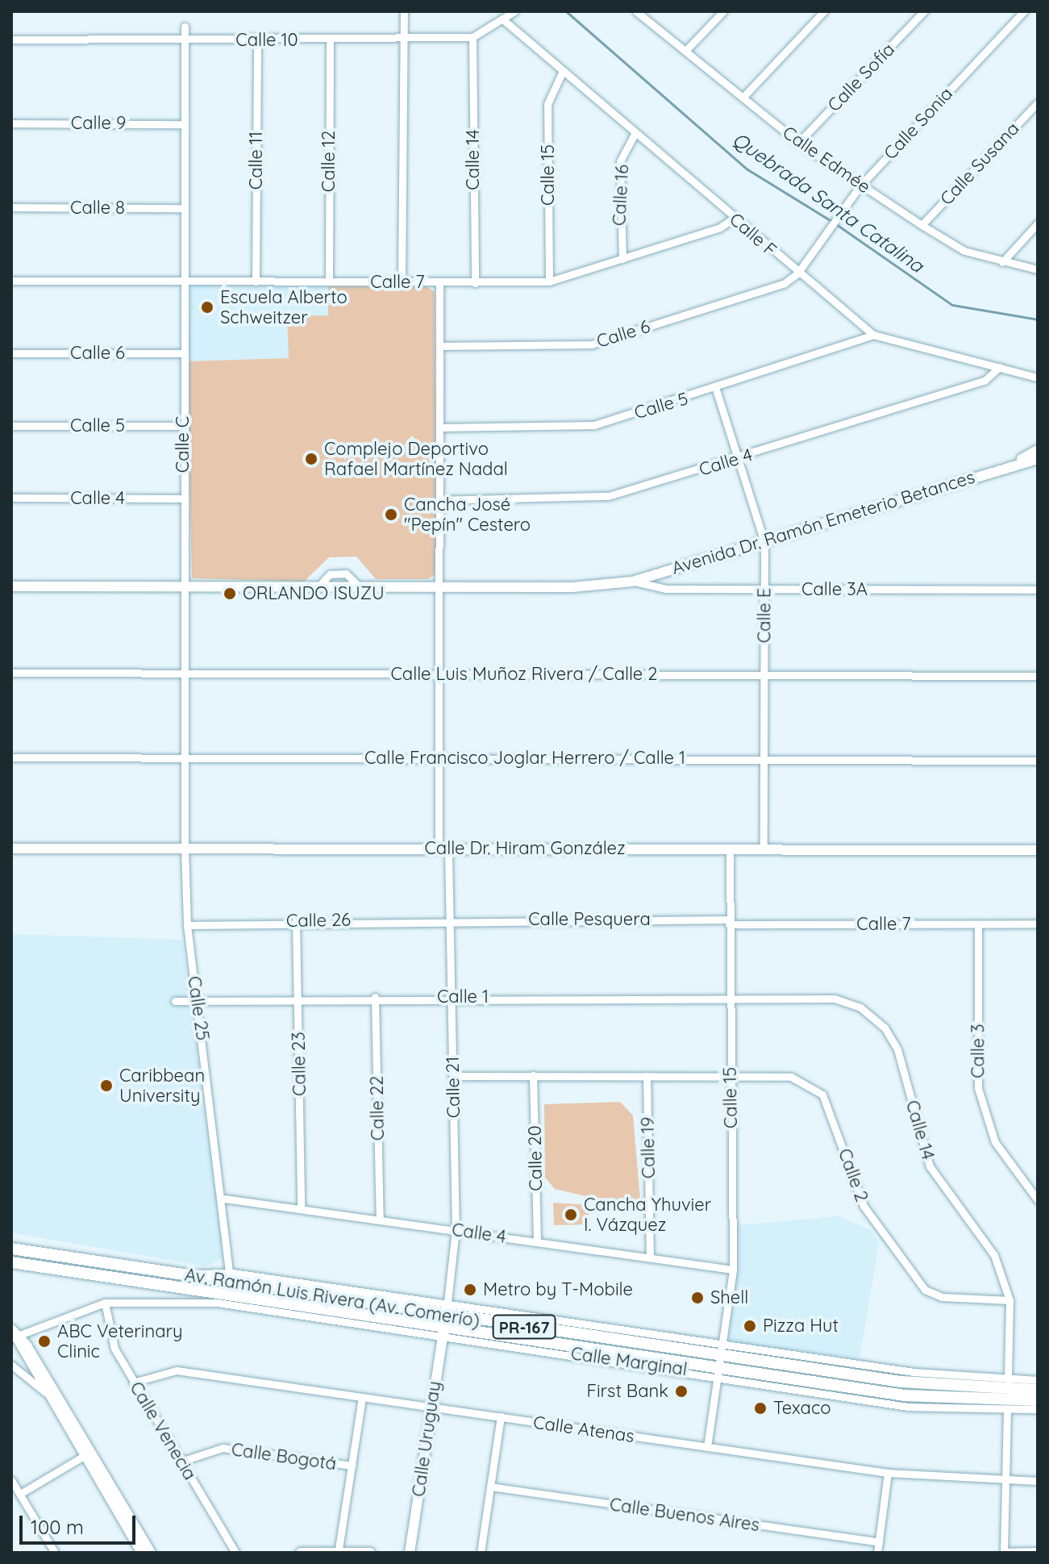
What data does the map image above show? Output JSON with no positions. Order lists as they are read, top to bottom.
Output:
{
  "streets": {
    "main road": ["Av. Ramón Luis Rivera (Av. Comerío)", "PR-167"],
    "street": [
      "Calle 10",
      "Calle Sofía",
      "Calle 9",
      "Calle Sonia",
      "Calle 14",
      "Calle Edmée",
      "Calle 11",
      "Calle 12",
      "Calle Susana",
      "Calle 15",
      "Calle 16",
      "Calle 8",
      "Calle F",
      "Calle 7",
      "Calle 6",
      "Calle 5",
      "Calle C",
      "Calle 4",
      "Avenida Dr. Ramón Emeterio Betances",
      "Calle 3A",
      "Calle E",
      "Calle Luis Muñoz Rivera / Calle 2",
      "Calle Francisco Joglar Herrero / Calle 1",
      "Calle Dr. Hiram González",
      "Calle Pesquera",
      "Calle 26",
      "Calle 1",
      "Calle 25",
      "Calle 3",
      "Calle 23",
      "Calle 21",
      "Calle 22",
      "Calle 19",
      "Calle 20",
      "Calle 2",
      "Calle Marginal",
      "Calle Atenas",
      "Calle Venecia",
      "Calle Uruguay",
      "Calle Bogotá",
      "Calle Buenos Aires"
    ]
  },
  "crossings": [
    ["Calle 10", "Calle 14"],
    ["Calle 10", "Calle 11"],
    ["Calle 10", "Calle 12"],
    ["Calle 10", "Calle F"],
    ["Calle 10", "Calle C"],
    ["Calle Sofía", "Calle Edmée"],
    ["Calle 9", "Calle C"],
    ["Calle Sonia", "Calle Edmée"],
    ["Calle Sonia", "Calle F"],
    ["Calle Sonia", "Calle 6"],
    ["Calle 14", "Calle 15"],
    ["Calle 14", "Calle 7"],
    ["Calle 14", "Calle 1"],
    ["Calle 14", "Calle 2"],
    ["Calle 14", "Calle Marginal"],
    ["Calle Edmée", "Calle Susana"],
    ["Calle 11", "Calle 7"],
    ["Calle 12", "Calle 7"],
    ["Calle 15", "Calle F"],
    ["Calle 15", "Calle 7"],
    ["Calle 15", "Calle 4"],
    ["Calle 15", "Calle Dr. Hiram González"],
    ["Calle 15", "Calle Pesquera"],
    ["Calle 15", "Calle 1"],
    ["Calle 15", "Calle 2"],
    ["Calle 15", "Av. Ramón Luis Rivera (Av. Comerío)"],
    ["Calle 15", "Calle Marginal"],
    ["Calle 15", "Calle Atenas"],
    ["Calle 16", "Calle F"],
    ["Calle 16", "Calle 7"],
    ["Calle 8", "Calle C"],
    ["Calle F", "Calle 7"],
    ["Calle F", "Calle 6"],
    ["Calle F", "Calle 5"],
    ["Calle F", "Calle 4"],
    ["Calle 7", "Calle C"],
    ["Calle 7", "Calle Pesquera"],
    ["Calle 7", "Calle 3"],
    ["Calle 7", "Calle 21"],
    ["Calle 6", "Calle C"],
    ["Calle 6", "Calle 21"],
    ["Calle 5", "Calle C"],
    ["Calle 5", "Calle E"],
    ["Calle 5", "Calle 21"],
    ["Calle C", "Calle 4"],
    ["Calle C", "Avenida Dr. Ramón Emeterio Betances"],
    ["Calle C", "Calle Luis Muñoz Rivera / Calle 2"],
    ["Calle C", "Calle Francisco Joglar Herrero / Calle 1"],
    ["Calle C", "Calle Dr. Hiram González"],
    ["Calle C", "Calle 25"],
    ["Calle 4", "Calle E"],
    ["Calle 4", "Calle 25"],
    ["Calle 4", "Calle 23"],
    ["Calle 4", "Calle 21"],
    ["Calle 4", "Calle 22"],
    ["Calle 4", "Calle 19"],
    ["Calle 4", "Calle 20"],
    ["Avenida Dr. Ramón Emeterio Betances", "Calle 3A"],
    ["Avenida Dr. Ramón Emeterio Betances", "Calle E"],
    ["Avenida Dr. Ramón Emeterio Betances", "Calle 21"],
    ["Calle 3A", "Calle E"],
    ["Calle E", "Calle Luis Muñoz Rivera / Calle 2"],
    ["Calle E", "Calle Francisco Joglar Herrero / Calle 1"],
    ["Calle E", "Calle Dr. Hiram González"],
    ["Calle Luis Muñoz Rivera / Calle 2", "Calle 21"],
    ["Calle Francisco Joglar Herrero / Calle 1", "Calle 21"],
    ["Calle Dr. Hiram González", "Calle 25"],
    ["Calle Dr. Hiram González", "Calle 21"],
    ["Calle Pesquera", "Calle 26"],
    ["Calle Pesquera", "Calle 21"],
    ["Calle 26", "Calle 25"],
    ["Calle 26", "Calle 23"],
    ["Calle 26", "Calle 21"],
    ["Calle 1", "Calle 25"],
    ["Calle 1", "Calle 23"],
    ["Calle 1", "Calle 21"],
    ["Calle 1", "Calle 22"],
    ["Calle 25", "Av. Ramón Luis Rivera (Av. Comerío)"],
    ["Calle 21", "Av. Ramón Luis Rivera (Av. Comerío)"],
    ["Calle 21", "Calle Marginal"],
    ["Calle 21", "Calle Uruguay"],
    ["Av. Ramón Luis Rivera (Av. Comerío)", "Calle Marginal"],
    ["Av. Ramón Luis Rivera (Av. Comerío)", "Calle Uruguay"],
    ["Calle Marginal", "Calle Venecia"],
    ["Calle Marginal", "Calle Uruguay"],
    ["Calle Atenas", "Calle Venecia"],
    ["Calle Atenas", "Calle Uruguay"],
    ["Calle Venecia", "Calle Bogotá"]
  ],
  "water": ["Quebrada Santa Catalina"],
  "places": [
    "Escuela Alberto Schweitzer",
    "Complejo Deportivo Rafael Martínez Nadal",
    "Cancha José \"Pepín\" Cestero",
    "ORLANDO ISUZU",
    "Caribbean University",
    "Cancha Yhuvier I. Vázquez",
    "Metro by T-Mobile",
    "Shell",
    "Pizza Hut",
    "ABC Veterinary Clinic",
    "First Bank",
    "Texaco"
  ],
  "scale_bar": "100 m"
}
